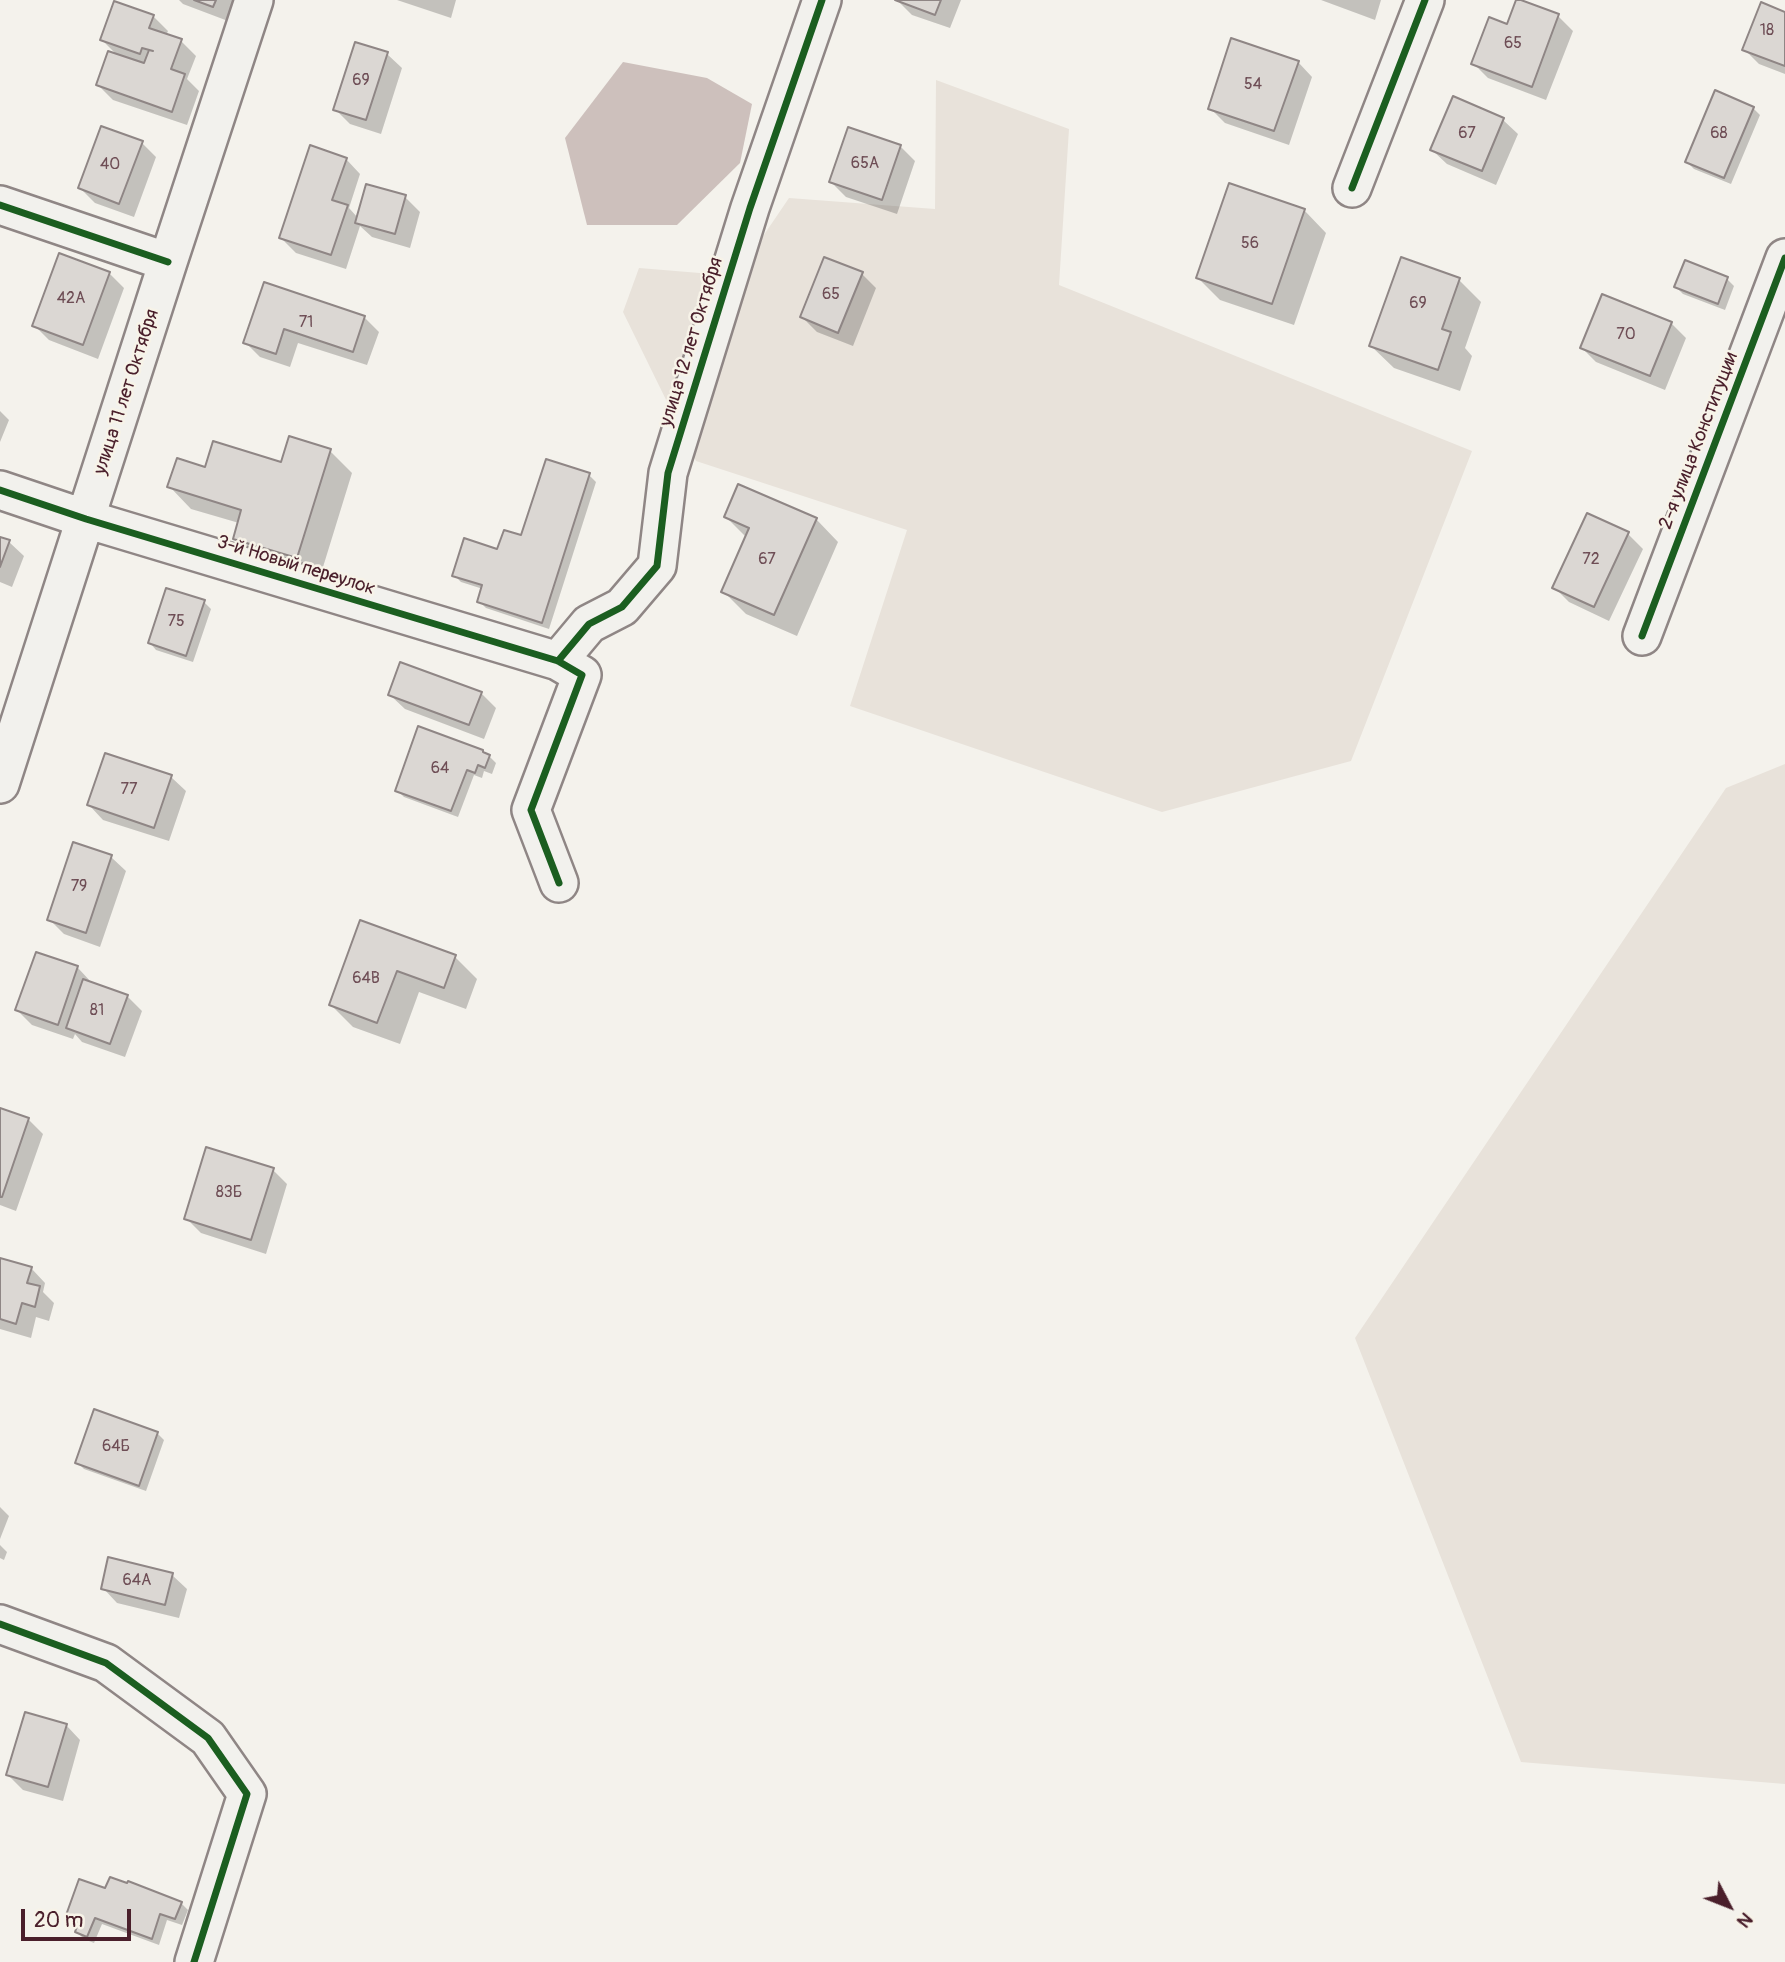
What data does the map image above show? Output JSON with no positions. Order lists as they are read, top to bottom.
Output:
{
  "streets": {
    "street": [
      "улица 12 лет Октября",
      "улица 11 лет Октября",
      "2-я улица Конституции",
      "3-й Новый переулок"
    ]
  },
  "crossings": [
    ["улица 12 лет Октября", "3-й Новый переулок"],
    ["улица 11 лет Октября", "3-й Новый переулок"]
  ],
  "house_numbers": [
    "18",
    "65",
    "69",
    "54",
    "67",
    "68",
    "65А",
    "40",
    "56",
    "65",
    "42А",
    "69",
    "71",
    "70",
    "67",
    "72",
    "75",
    "64",
    "77",
    "79",
    "64В",
    "81",
    "83Б",
    "64Б",
    "64А"
  ],
  "scale_bar": "20 m",
  "north": "bottom right"
}
